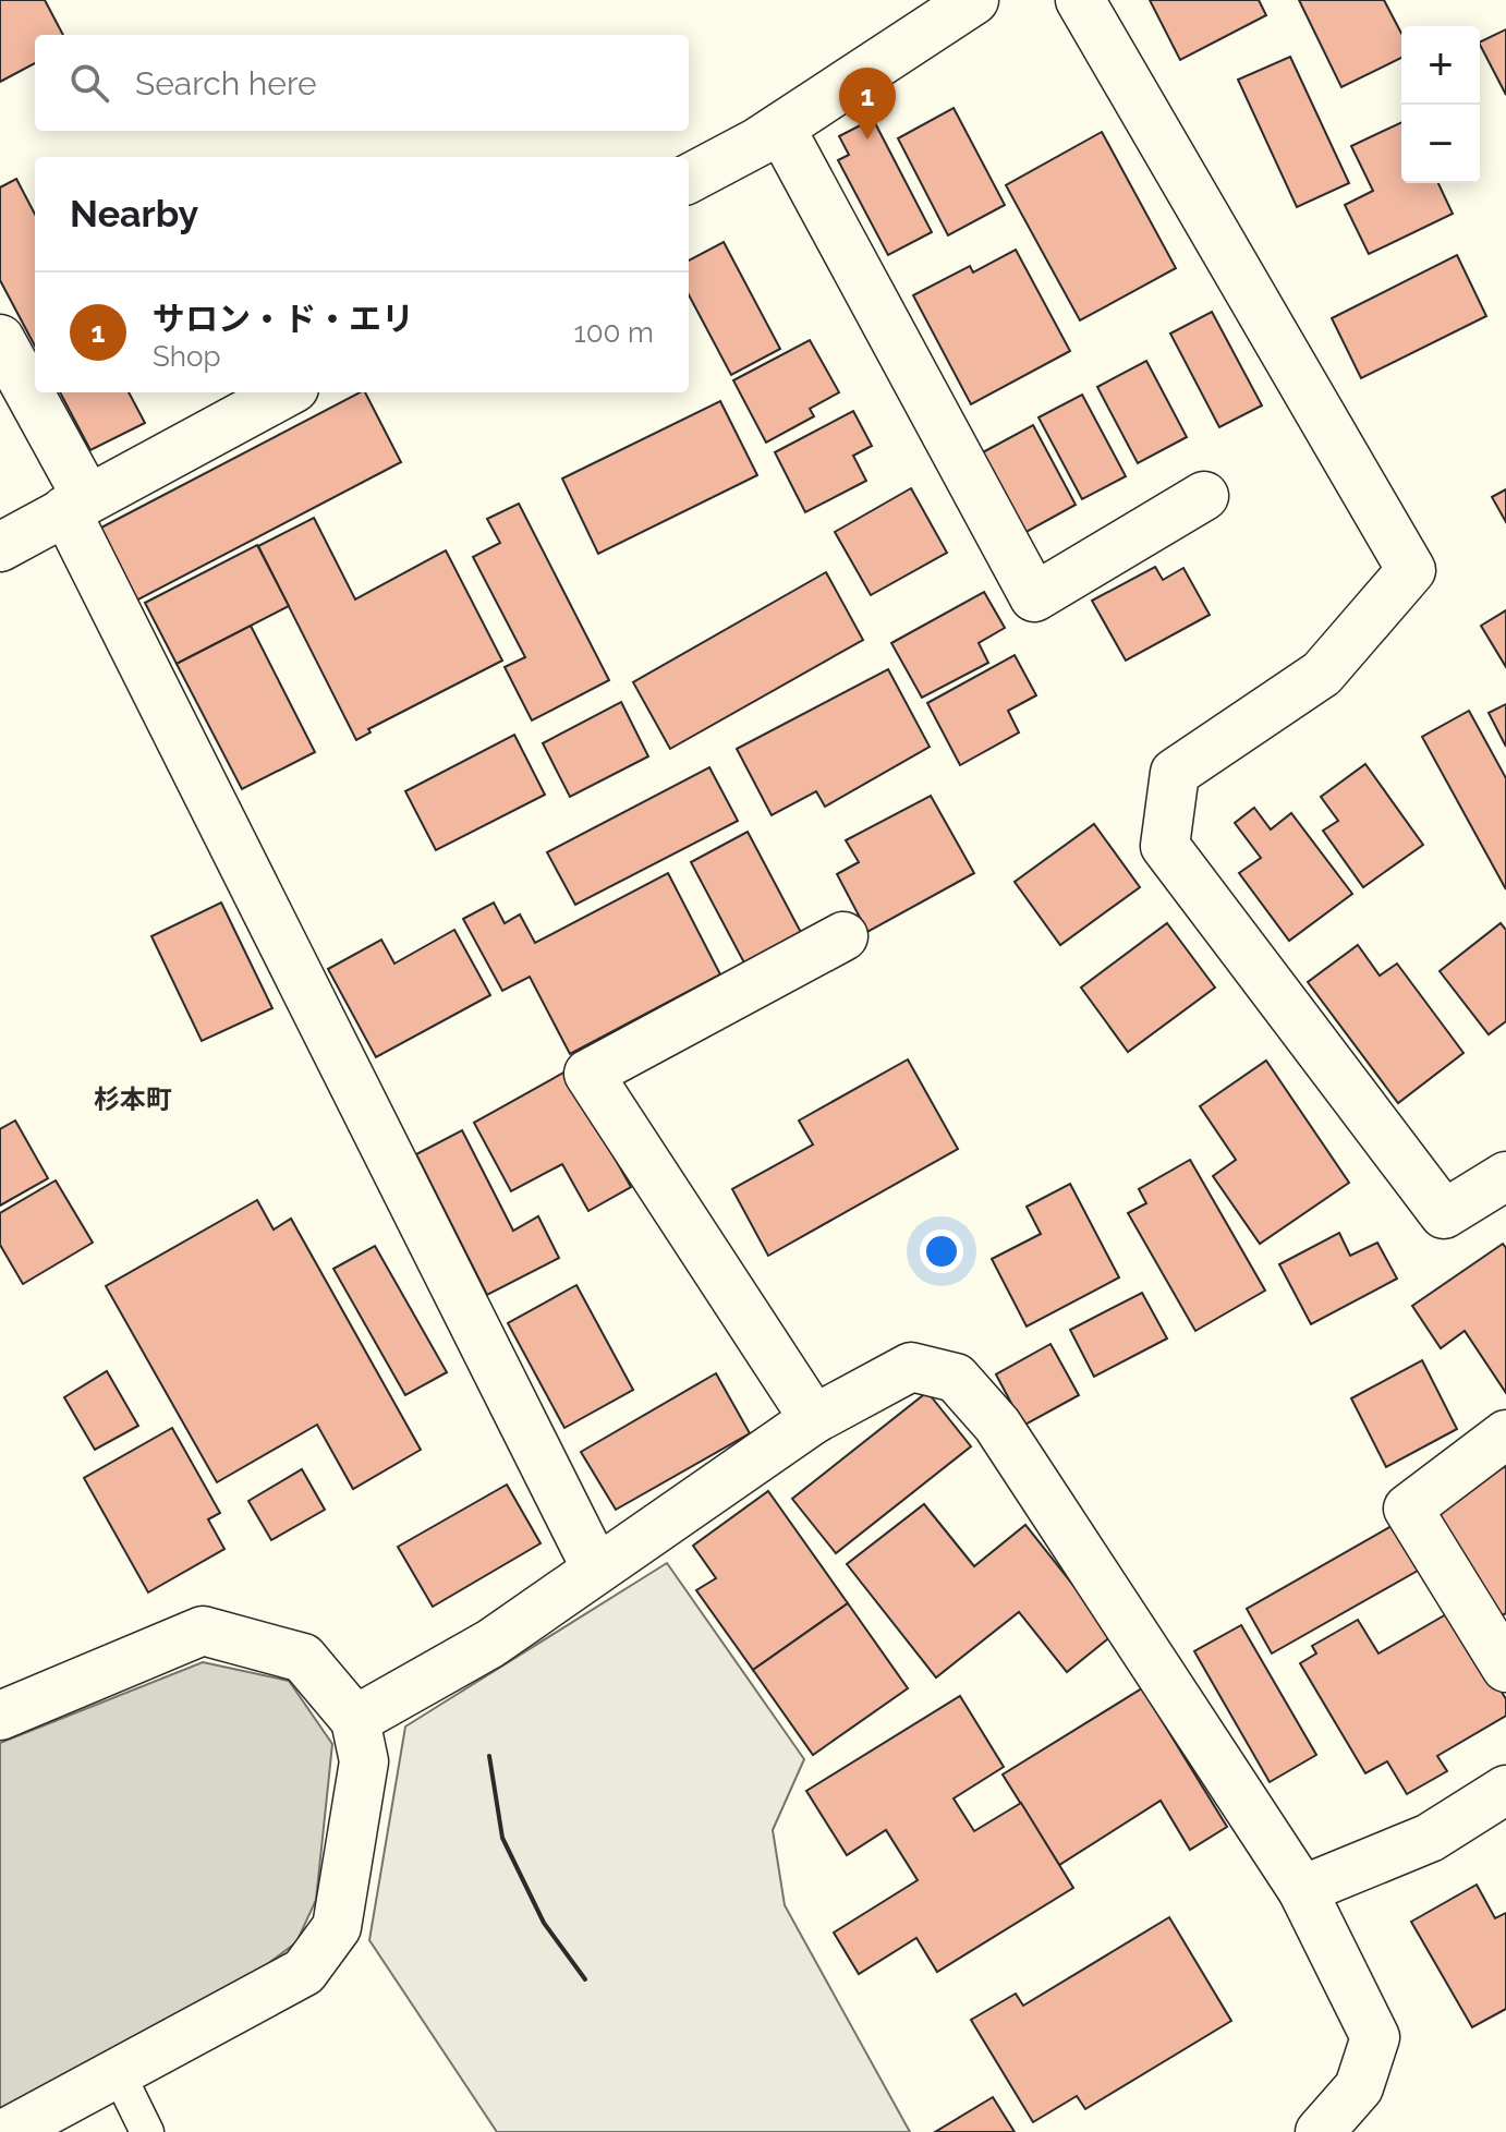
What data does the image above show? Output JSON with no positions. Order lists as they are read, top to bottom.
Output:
{
  "districts": ["杉本町"],
  "page": {
    "map_buttons": ["+", "−"],
    "search": "Search here",
    "pins": "1",
    "heading": "Nearby",
    "list": [
      {
        "mark": "1",
        "name": "サロン・ド・エリ",
        "note": "Shop",
        "value": "100 m"
      }
    ]
  }
}
